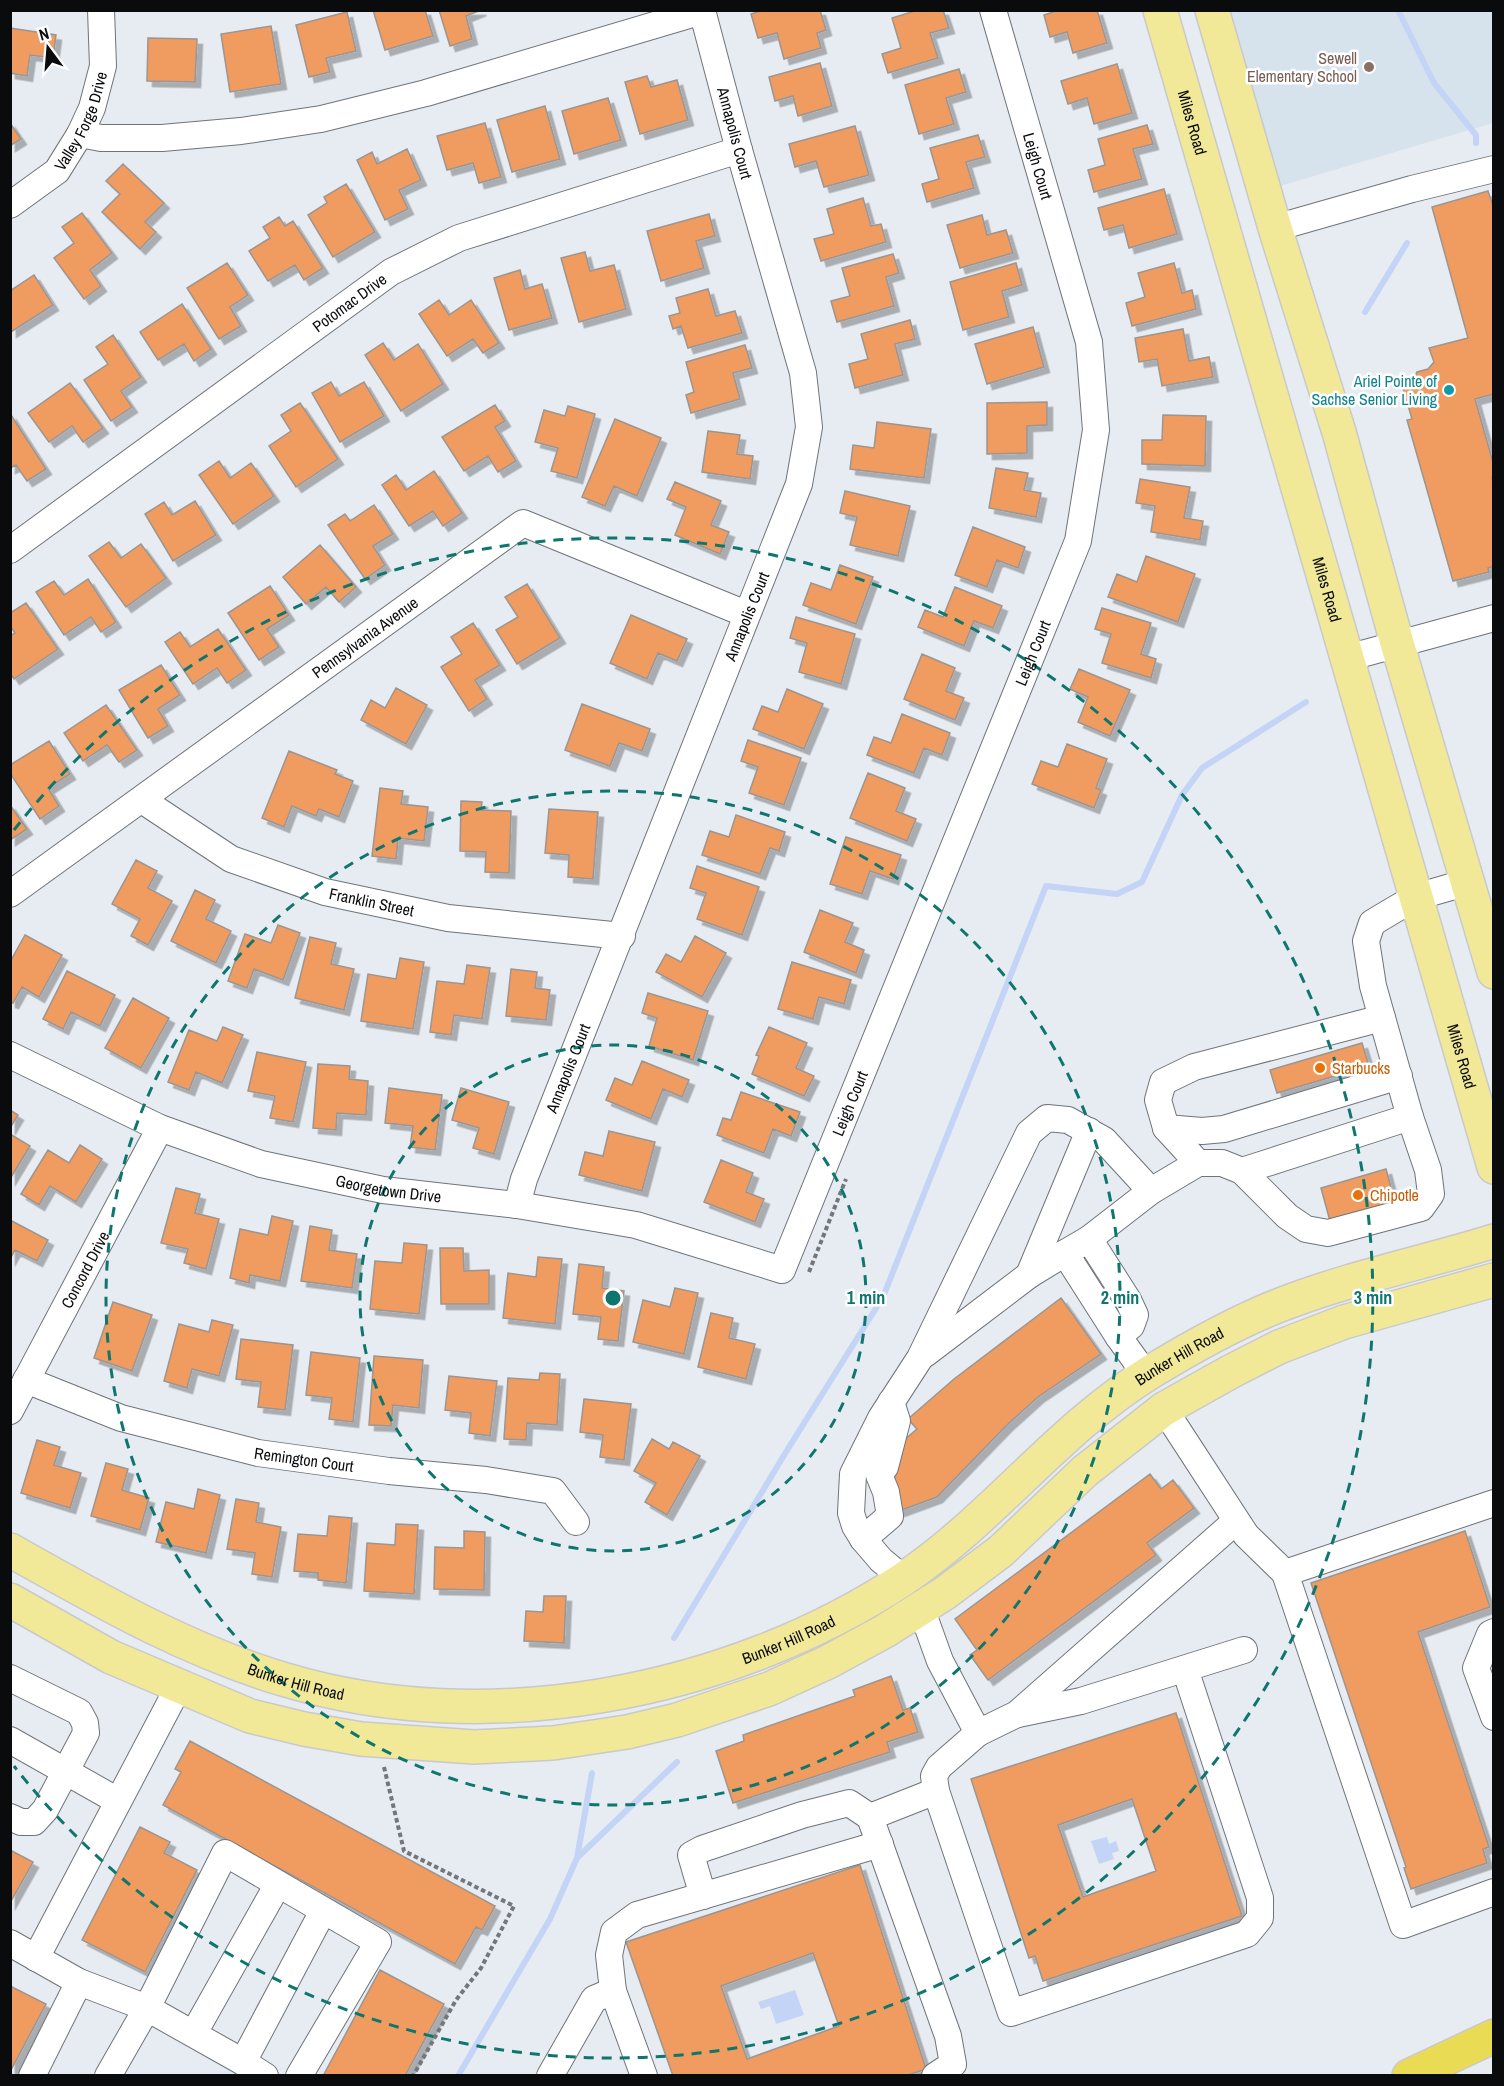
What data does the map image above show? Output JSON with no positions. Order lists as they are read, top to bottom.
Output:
{
  "streets": {
    "main road": ["Miles Road", "Bunker Hill Road"],
    "street": [
      "Valley Forge Drive",
      "Annapolis Court",
      "Leigh Court",
      "Potomac Drive",
      "Pennsylvania Avenue",
      "Franklin Street",
      "Georgetown Drive",
      "Concord Drive",
      "Remington Court"
    ]
  },
  "crossings": [
    ["Annapolis Court", "Potomac Drive"],
    ["Annapolis Court", "Pennsylvania Avenue"],
    ["Annapolis Court", "Franklin Street"],
    ["Annapolis Court", "Georgetown Drive"],
    ["Leigh Court", "Georgetown Drive"],
    ["Pennsylvania Avenue", "Franklin Street"],
    ["Georgetown Drive", "Concord Drive"],
    ["Concord Drive", "Remington Court"]
  ],
  "places": [
    "Sewell Elementary School",
    "Ariel Pointe of Sachse Senior Living",
    "Starbucks",
    "Chipotle"
  ],
  "north": "top",
  "rings": ["1 min", "2 min", "3 min"]
}
